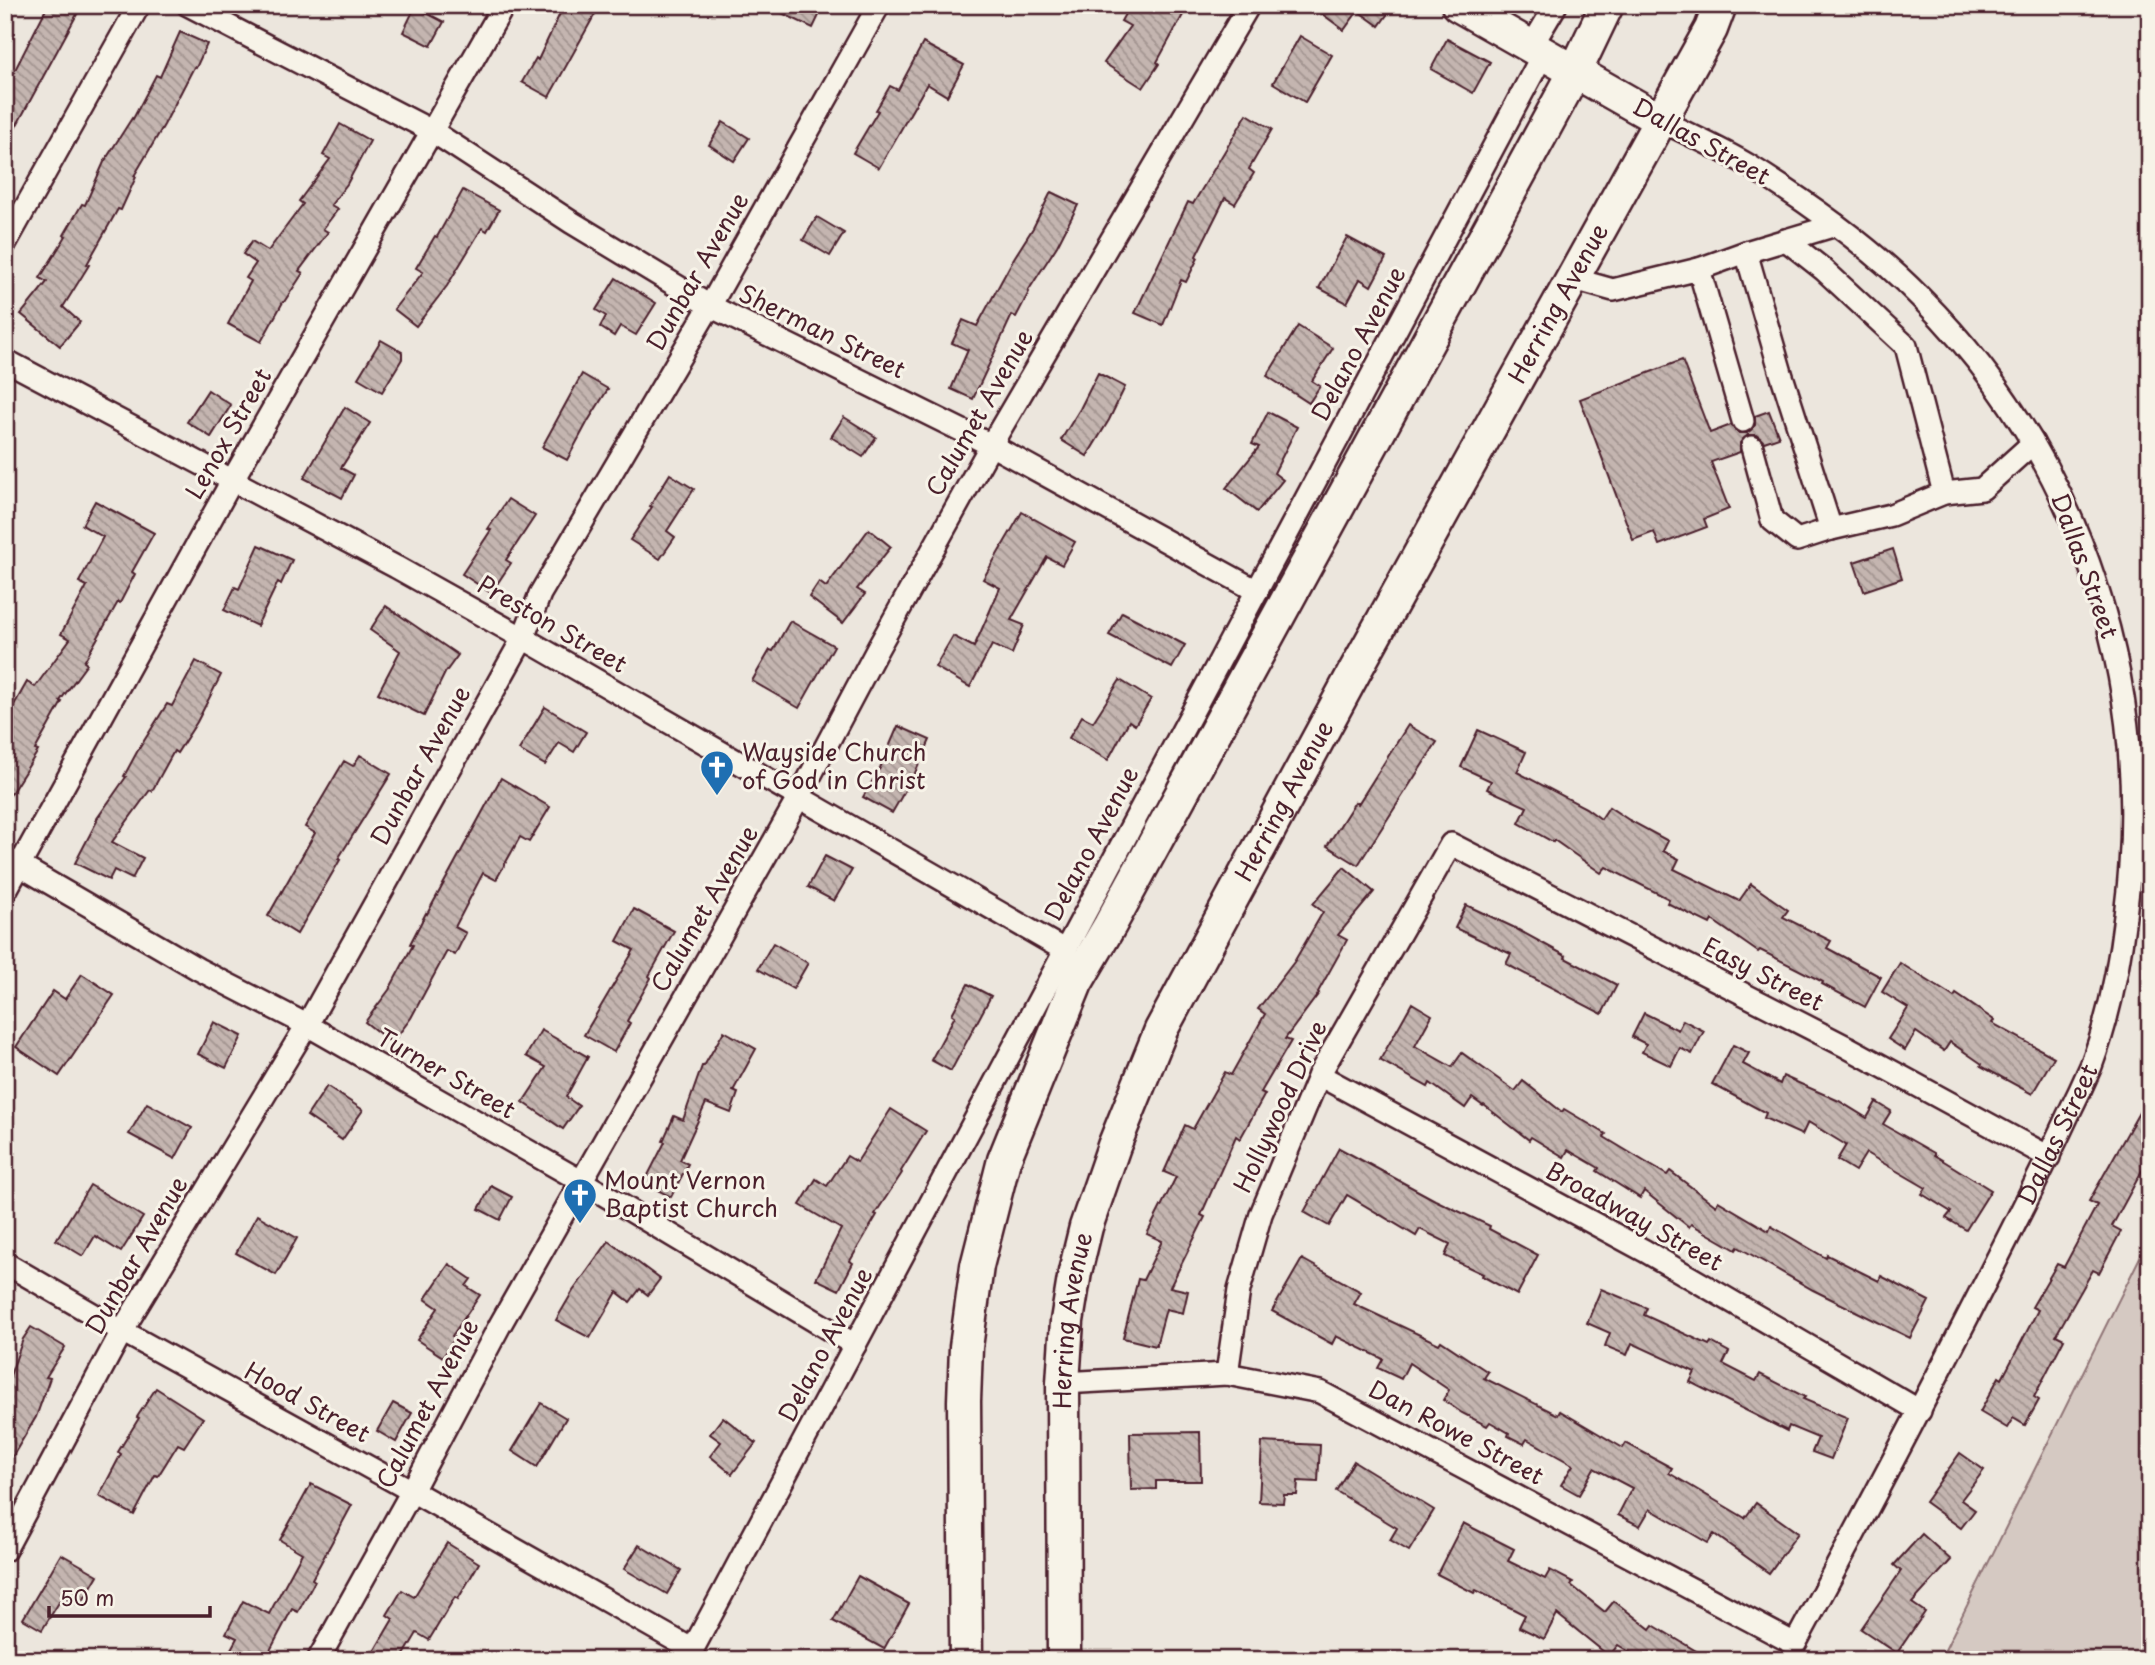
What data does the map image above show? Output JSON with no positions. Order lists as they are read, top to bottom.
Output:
{
  "streets": {
    "main road": ["Dallas Street", "Herring Avenue"],
    "street": [
      "Dunbar Avenue",
      "Sherman Street",
      "Delano Avenue",
      "Calumet Avenue",
      "Lenox Street",
      "Preston Street",
      "Easy Street",
      "Turner Street",
      "Hollywood Drive",
      "Broadway Street",
      "Hood Street",
      "Dan Rowe Street"
    ]
  },
  "crossings": [
    ["Dallas Street", "Herring Avenue"],
    ["Dallas Street", "Delano Avenue"],
    ["Dallas Street", "Easy Street"],
    ["Dallas Street", "Broadway Street"],
    ["Dallas Street", "Dan Rowe Street"],
    ["Dunbar Avenue", "Sherman Street"],
    ["Dunbar Avenue", "Preston Street"],
    ["Dunbar Avenue", "Turner Street"],
    ["Dunbar Avenue", "Hood Street"],
    ["Herring Avenue", "Dan Rowe Street"],
    ["Sherman Street", "Delano Avenue"],
    ["Sherman Street", "Calumet Avenue"],
    ["Sherman Street", "Lenox Street"],
    ["Delano Avenue", "Preston Street"],
    ["Delano Avenue", "Turner Street"],
    ["Delano Avenue", "Hood Street"],
    ["Calumet Avenue", "Preston Street"],
    ["Calumet Avenue", "Turner Street"],
    ["Calumet Avenue", "Hood Street"],
    ["Lenox Street", "Preston Street"],
    ["Lenox Street", "Turner Street"],
    ["Easy Street", "Hollywood Drive"],
    ["Hollywood Drive", "Broadway Street"],
    ["Hollywood Drive", "Dan Rowe Street"]
  ],
  "places": {
    "church": ["Wayside Church of God in Christ", "Mount Vernon Baptist Church"]
  },
  "scale_bar": "50 m"
}
